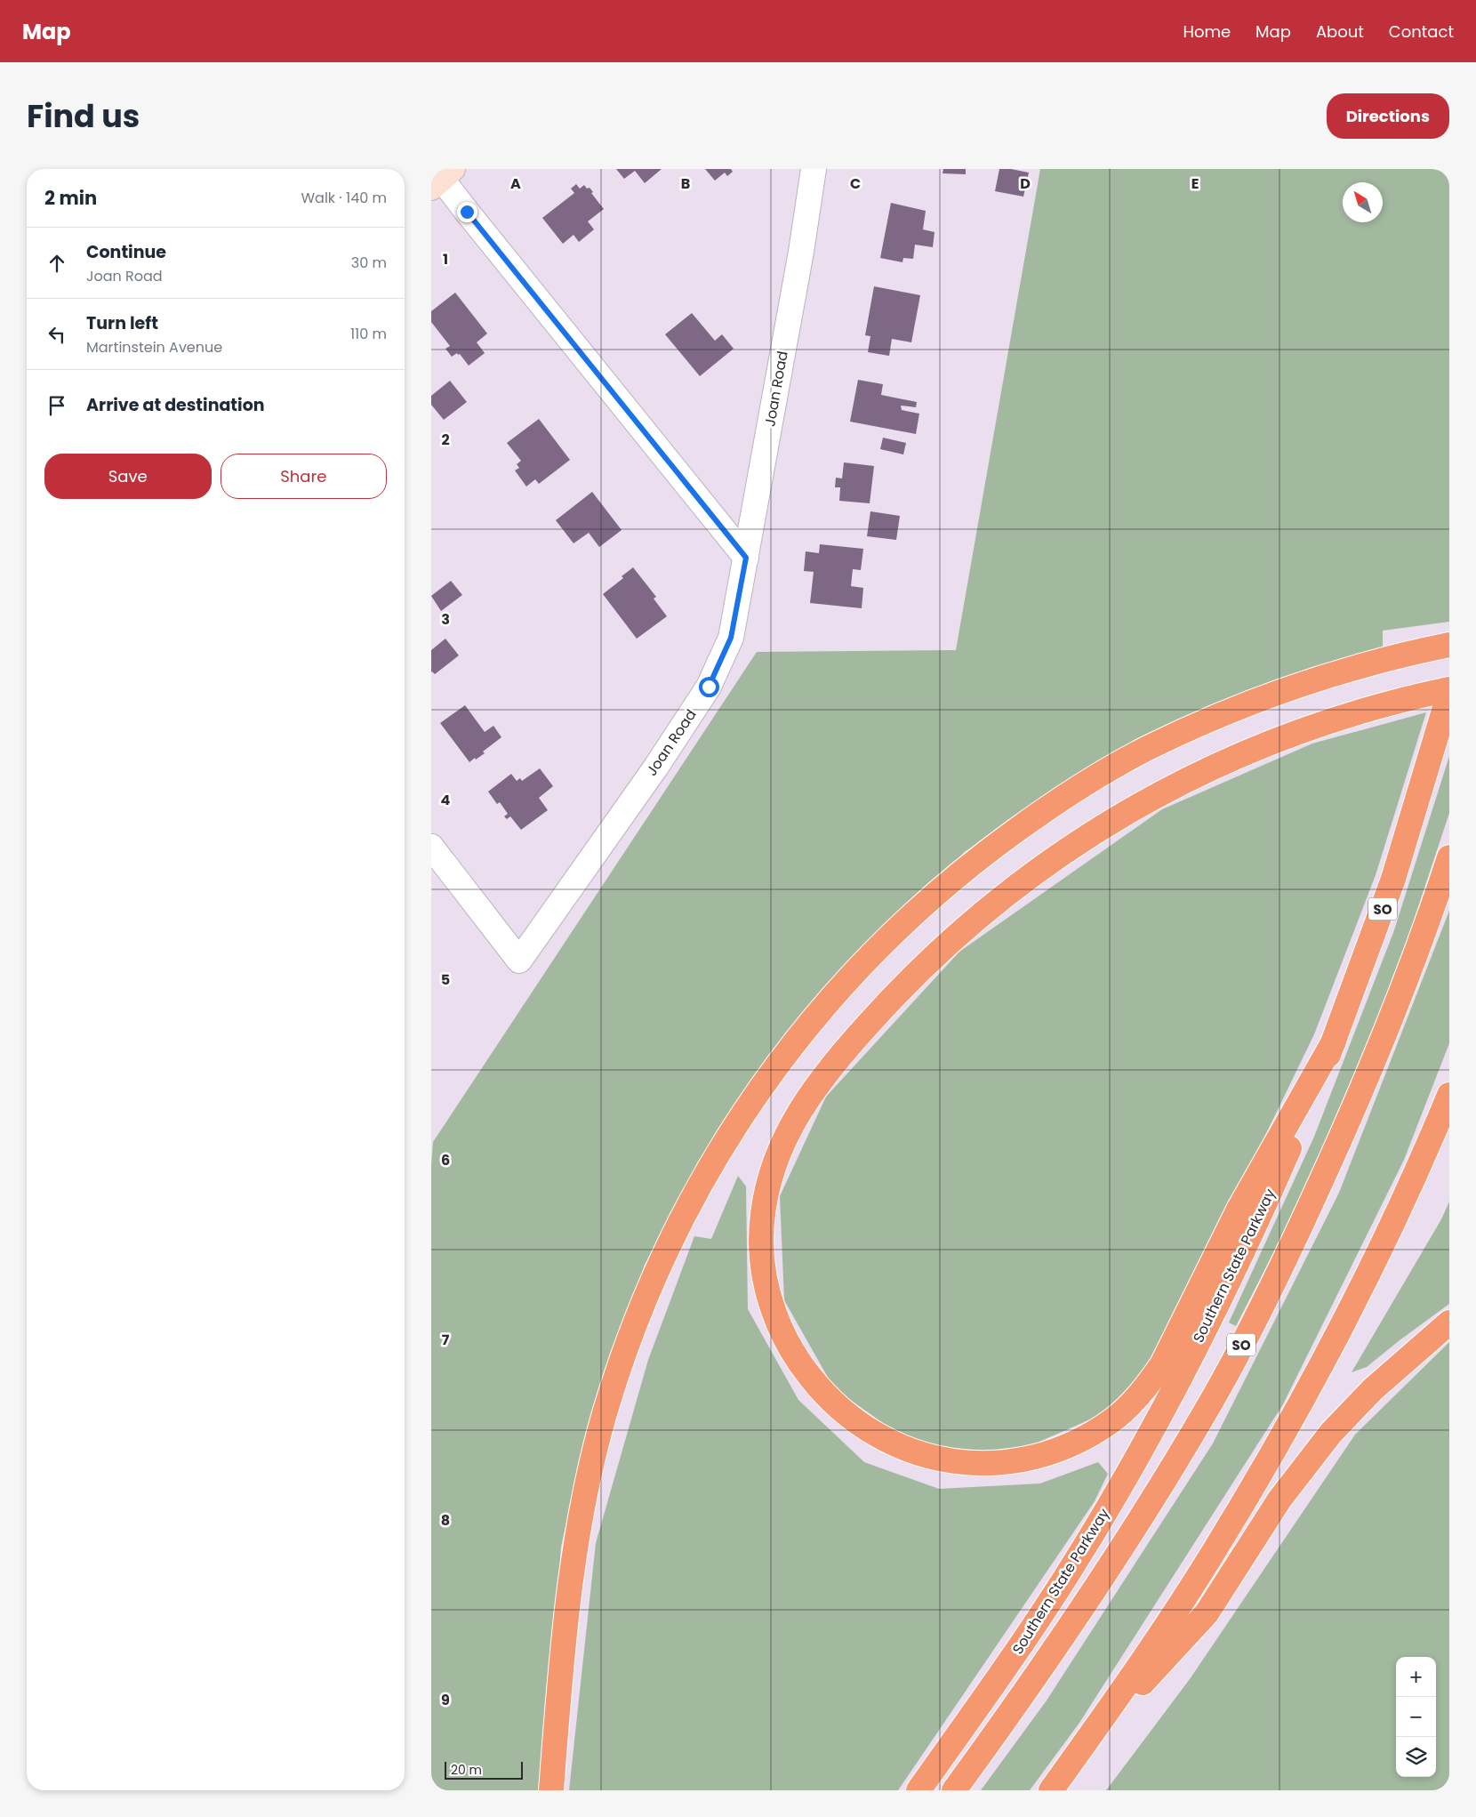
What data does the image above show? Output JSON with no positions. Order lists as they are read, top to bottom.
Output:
{
  "streets": {
    "highway": ["SO", "Southern State Parkway"],
    "street": ["Joan Road"]
  },
  "scale_bar": "20 m",
  "north": "top left",
  "page": {
    "header": "Map",
    "nav": [
      "Home",
      "Map",
      "About",
      "Contact"
    ],
    "title": "Find us",
    "buttons": [
      "Directions",
      ["Save", "Share"]
    ],
    "heading": ["2 min", "Walk · 140 m"],
    "list": [
      ["Continue", "Joan Road", "30 m"],
      ["Turn left", "Martinstein Avenue", "110 m"],
      "Arrive at destination"
    ],
    "map_buttons": ["+", "−"],
    "scale": "20 m"
  },
  "grid": {
    "columns": [
      "A",
      "B",
      "C",
      "D",
      "E"
    ],
    "rows": [
      "1",
      "2",
      "3",
      "4",
      "5",
      "6",
      "7",
      "8",
      "9"
    ]
  }
}
